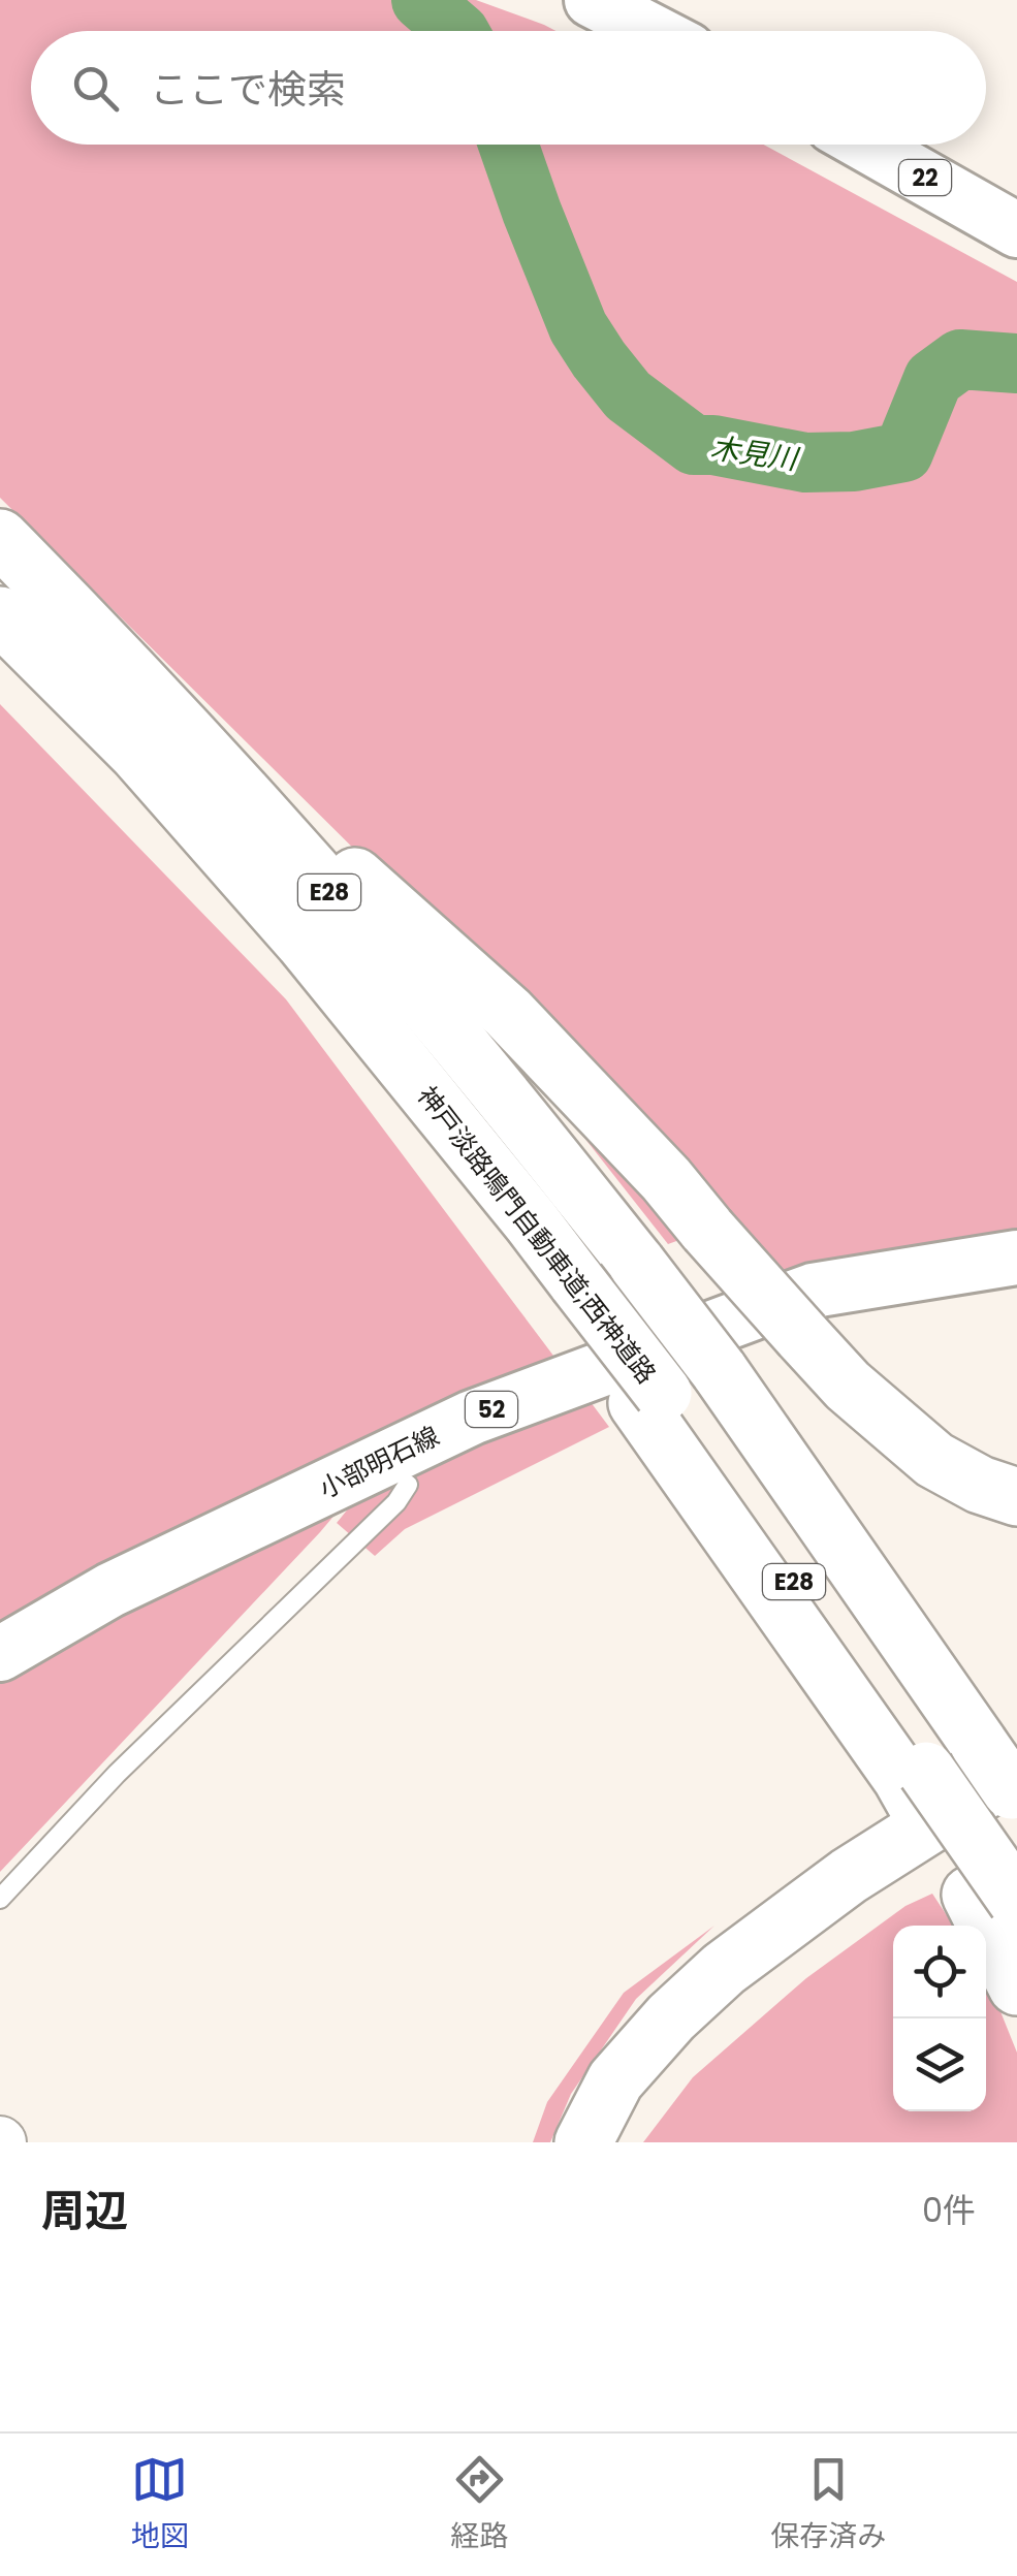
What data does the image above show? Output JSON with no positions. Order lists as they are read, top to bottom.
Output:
{
  "streets": {
    "highway": ["E28", "神戸淡路鳴門自動車道;西神道路"],
    "main road": ["22", "52", "小部明石線"]
  },
  "water": ["木見川"],
  "page": {
    "search": "ここで検索",
    "heading": ["周辺", "0件"],
    "nav": ["地図", "経路", "保存済み"]
  }
}
